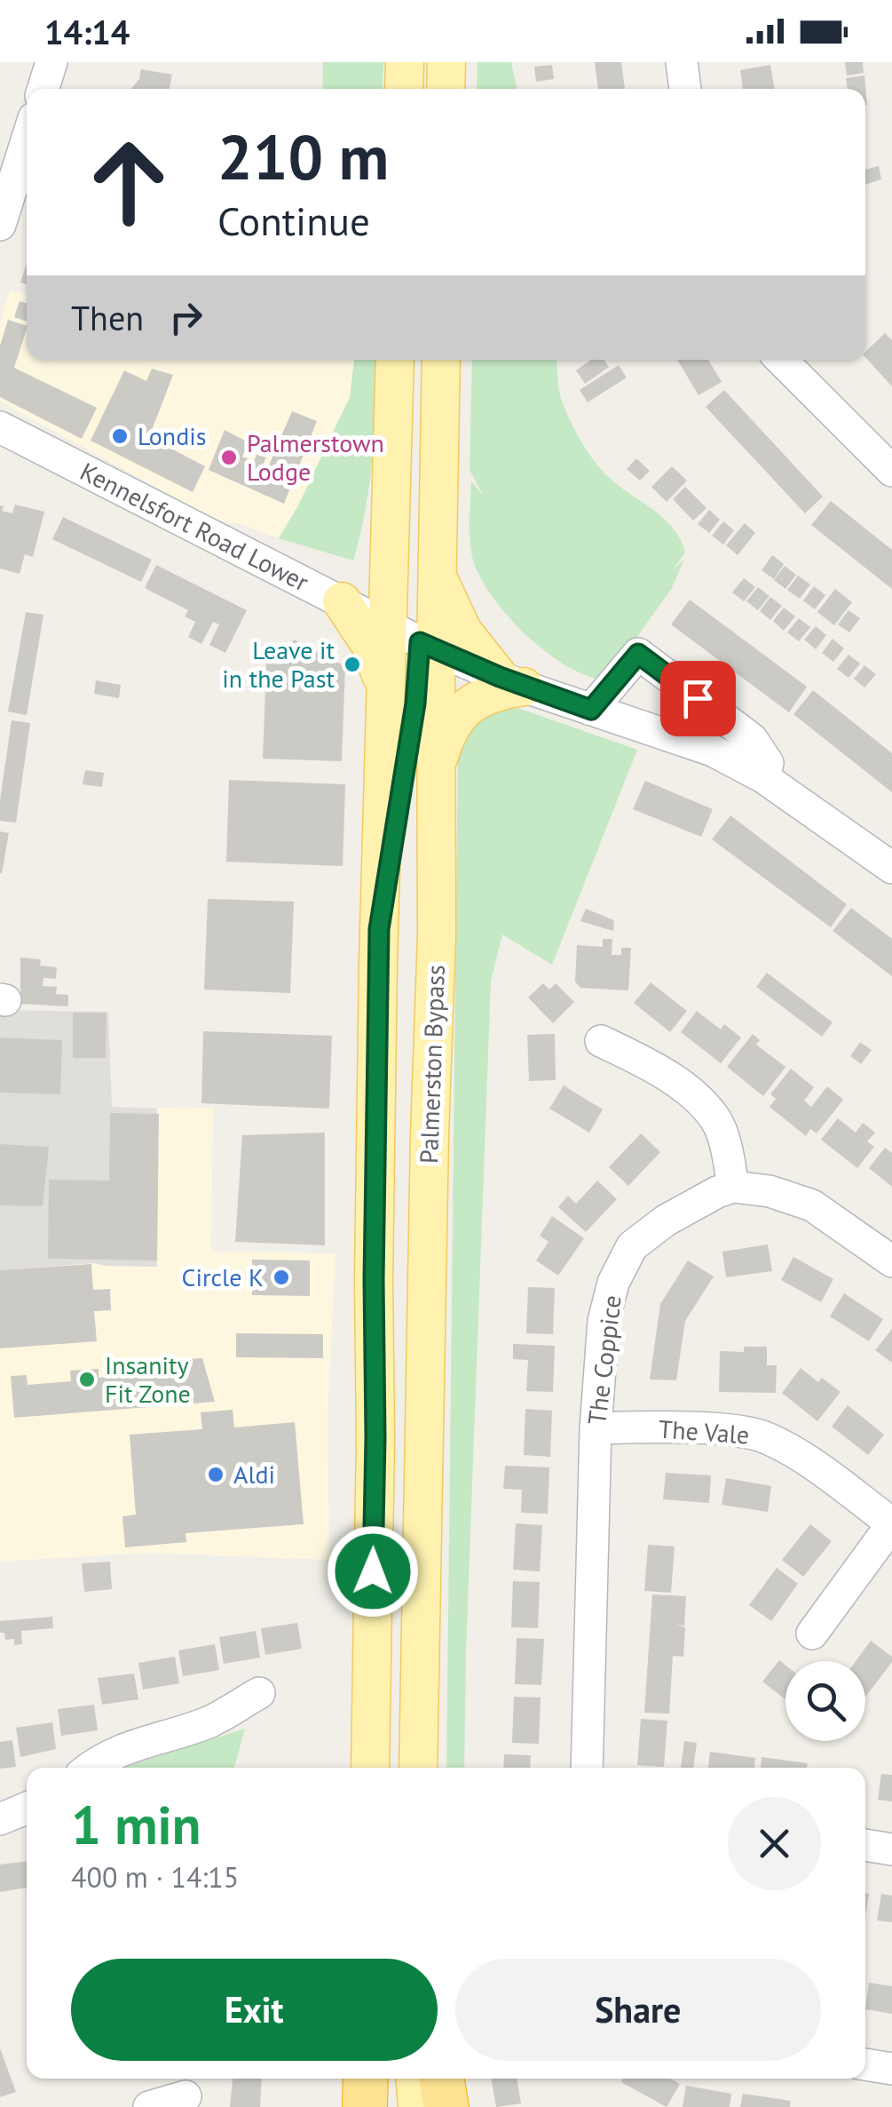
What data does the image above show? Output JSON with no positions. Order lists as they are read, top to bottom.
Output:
{
  "streets": {
    "main road": ["Palmerston Bypass"],
    "street": ["Kennelsfort Road Lower", "The Coppice", "The Vale"]
  },
  "crossings": [
    ["Kennelsfort Road Lower", "Palmerston Bypass"],
    ["The Coppice", "The Vale"]
  ],
  "places": [
    "Londis",
    "Palmerstown Lodge",
    "Leave it in the Past",
    "Circle K",
    "Insanity Fit Zone",
    "Aldi"
  ],
  "page": {
    "status": "14:14",
    "turn": ["210 m", "Continue"],
    "then": "Then",
    "heading": ["1 min", "400 m · 14:15"],
    "buttons": ["Exit", "Share"]
  }
}
